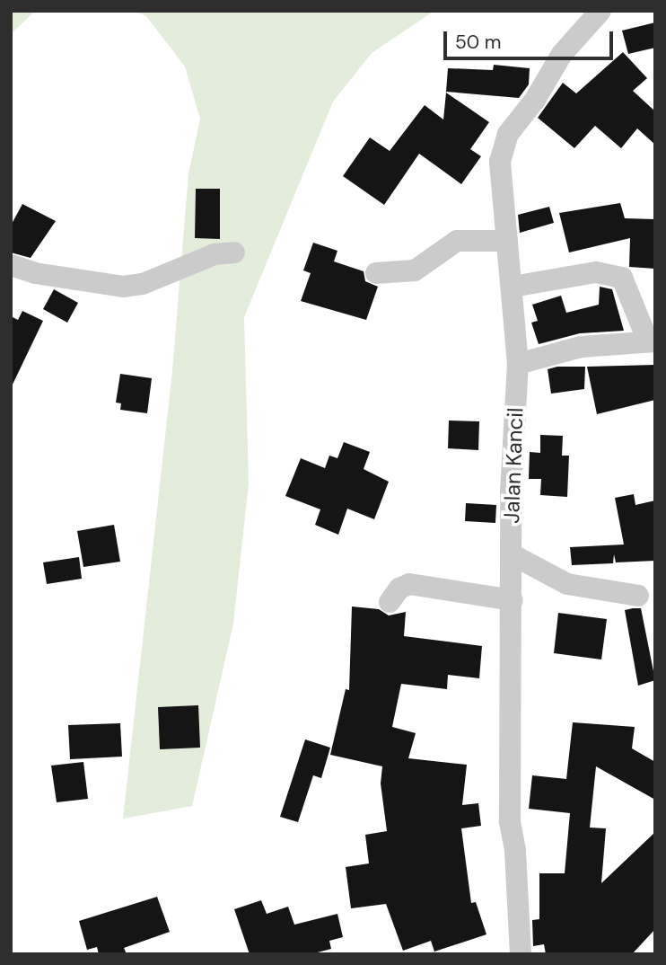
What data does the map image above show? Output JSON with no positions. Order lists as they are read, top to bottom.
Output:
{
  "streets": {
    "street": ["Jalan Kancil"]
  },
  "scale_bar": "50 m"
}
